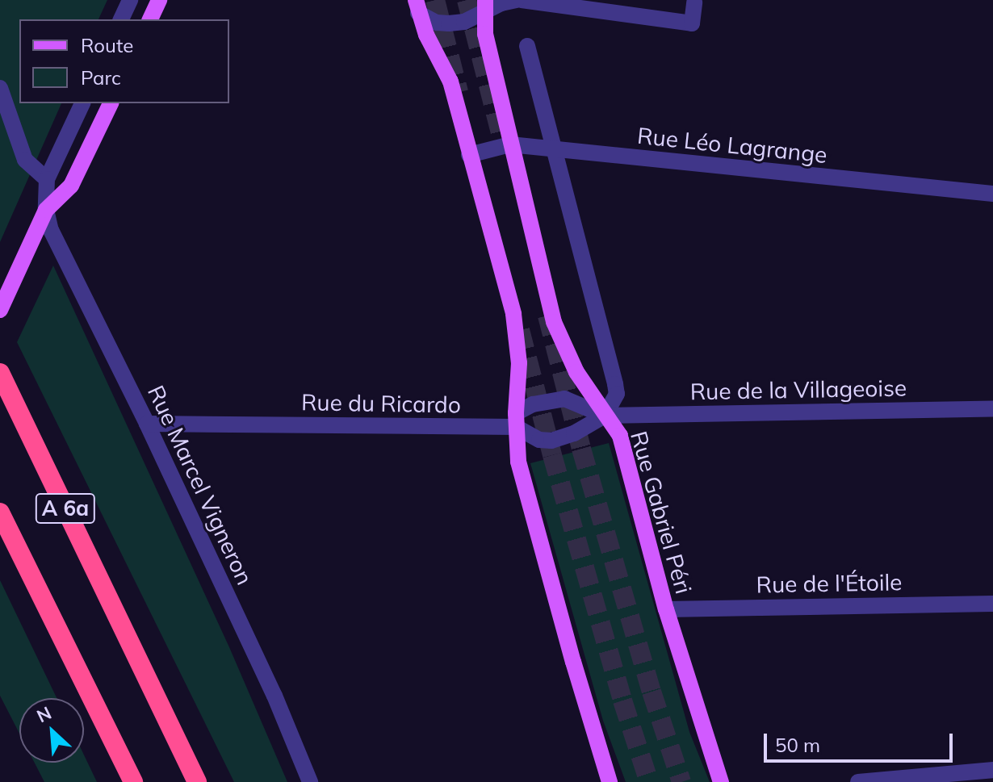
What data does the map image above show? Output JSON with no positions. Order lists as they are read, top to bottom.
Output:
{
  "streets": {
    "highway": ["A 6a"],
    "main road": ["Rue Gabriel Péri"],
    "street": [
      "Rue Léo Lagrange",
      "Rue de la Villageoise",
      "Rue du Ricardo",
      "Rue Marcel Vigneron",
      "Rue de l'Étoile"
    ]
  },
  "crossings": [
    ["Rue Léo Lagrange", "Rue Gabriel Péri"],
    ["Rue de la Villageoise", "Rue du Ricardo"],
    ["Rue de la Villageoise", "Rue Gabriel Péri"],
    ["Rue du Ricardo", "Rue Marcel Vigneron"],
    ["Rue du Ricardo", "Rue Gabriel Péri"],
    ["Rue Gabriel Péri", "Rue de l'Étoile"]
  ],
  "legend": ["Route", "Parc"],
  "scale_bar": "50 m",
  "north": "top left"
}
